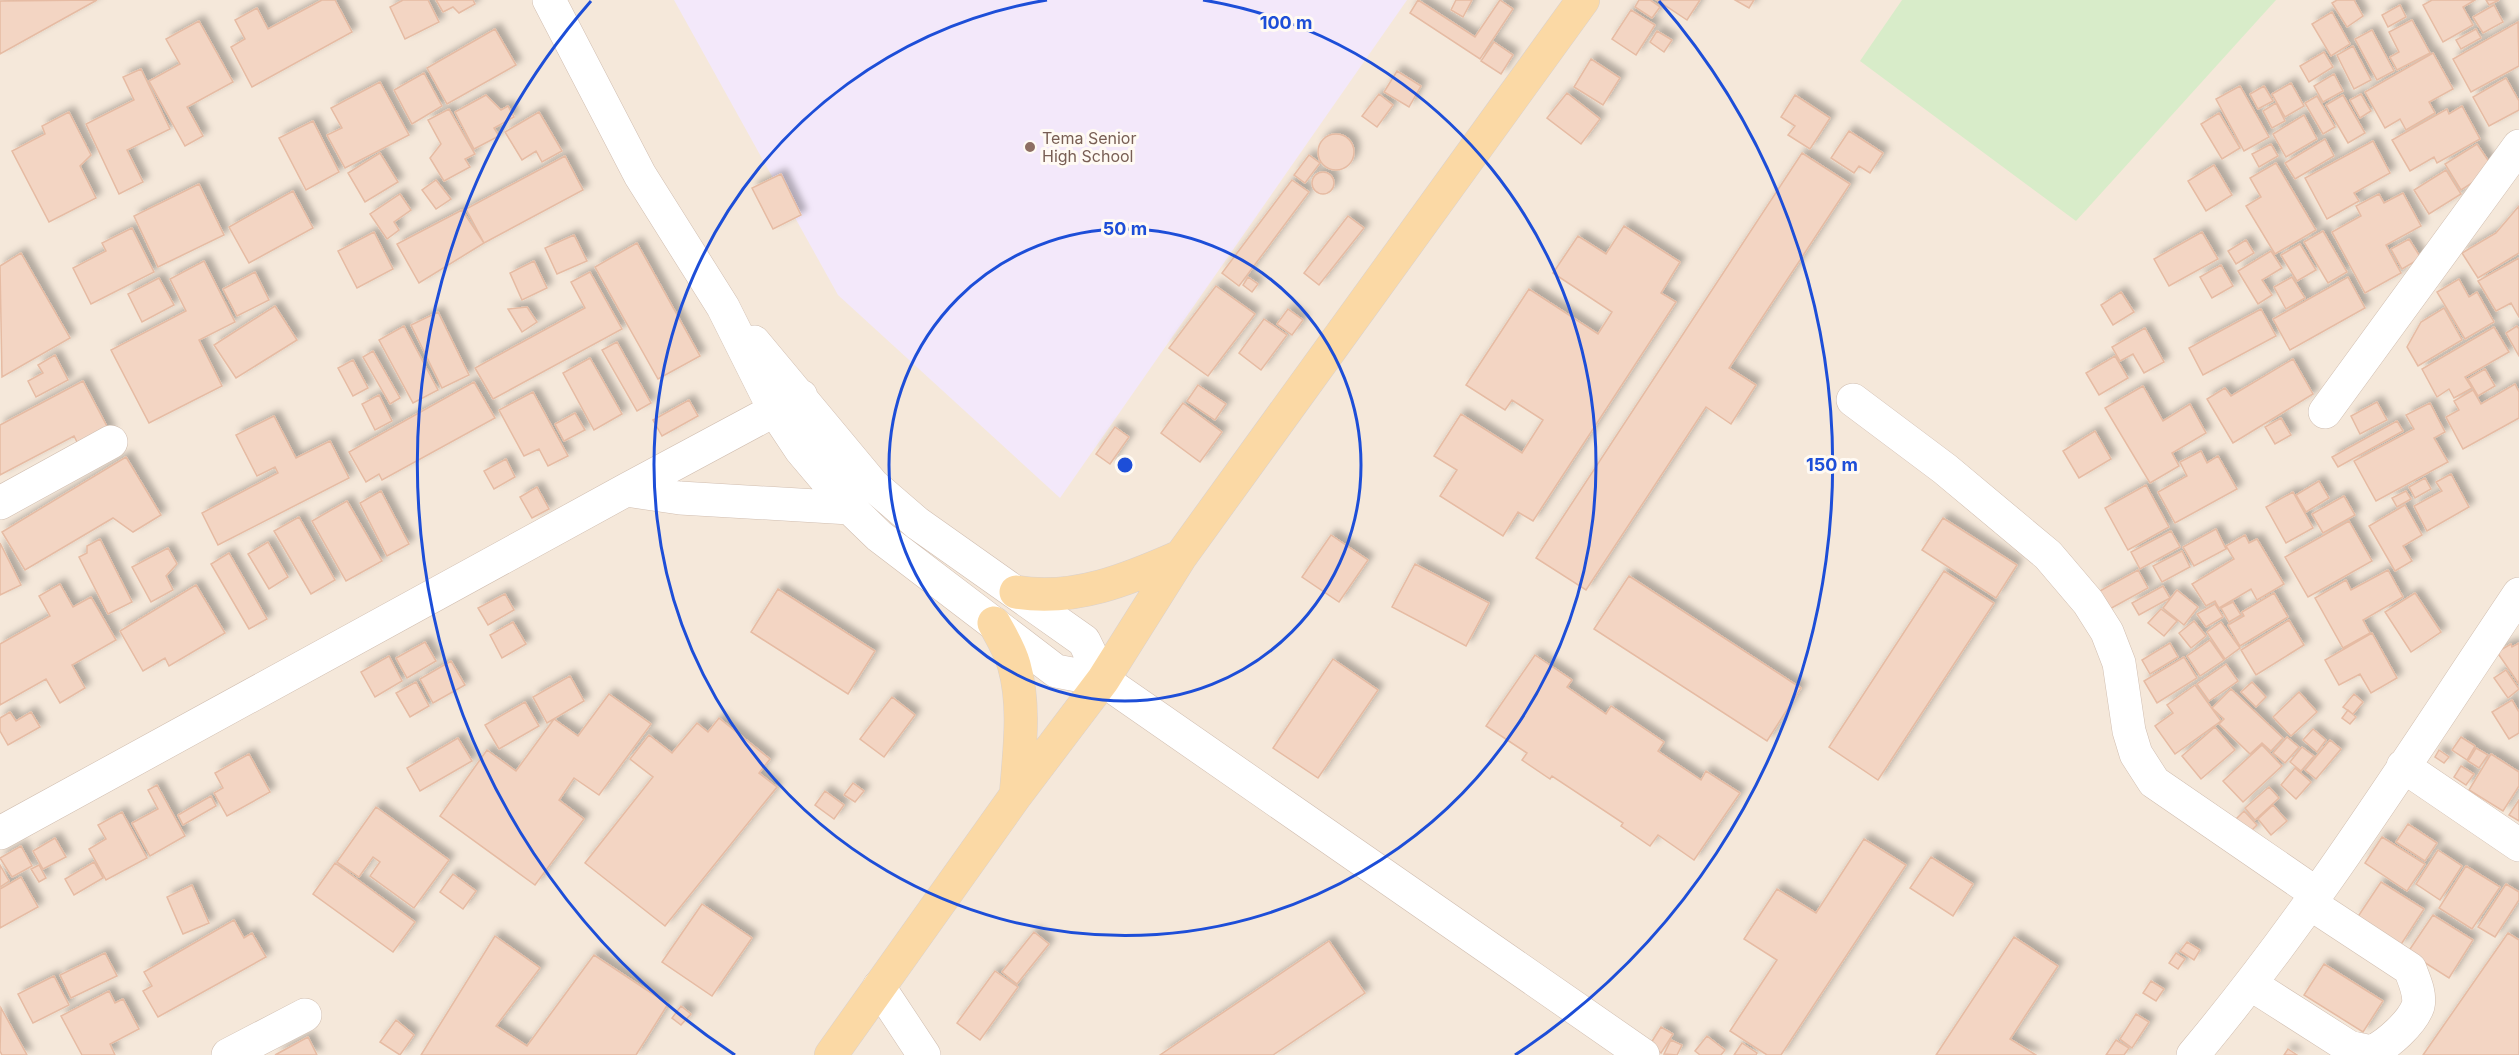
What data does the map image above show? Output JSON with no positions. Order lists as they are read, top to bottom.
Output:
{
  "places": ["Tema Senior High School"],
  "rings": ["100 m", "50 m", "150 m"]
}
